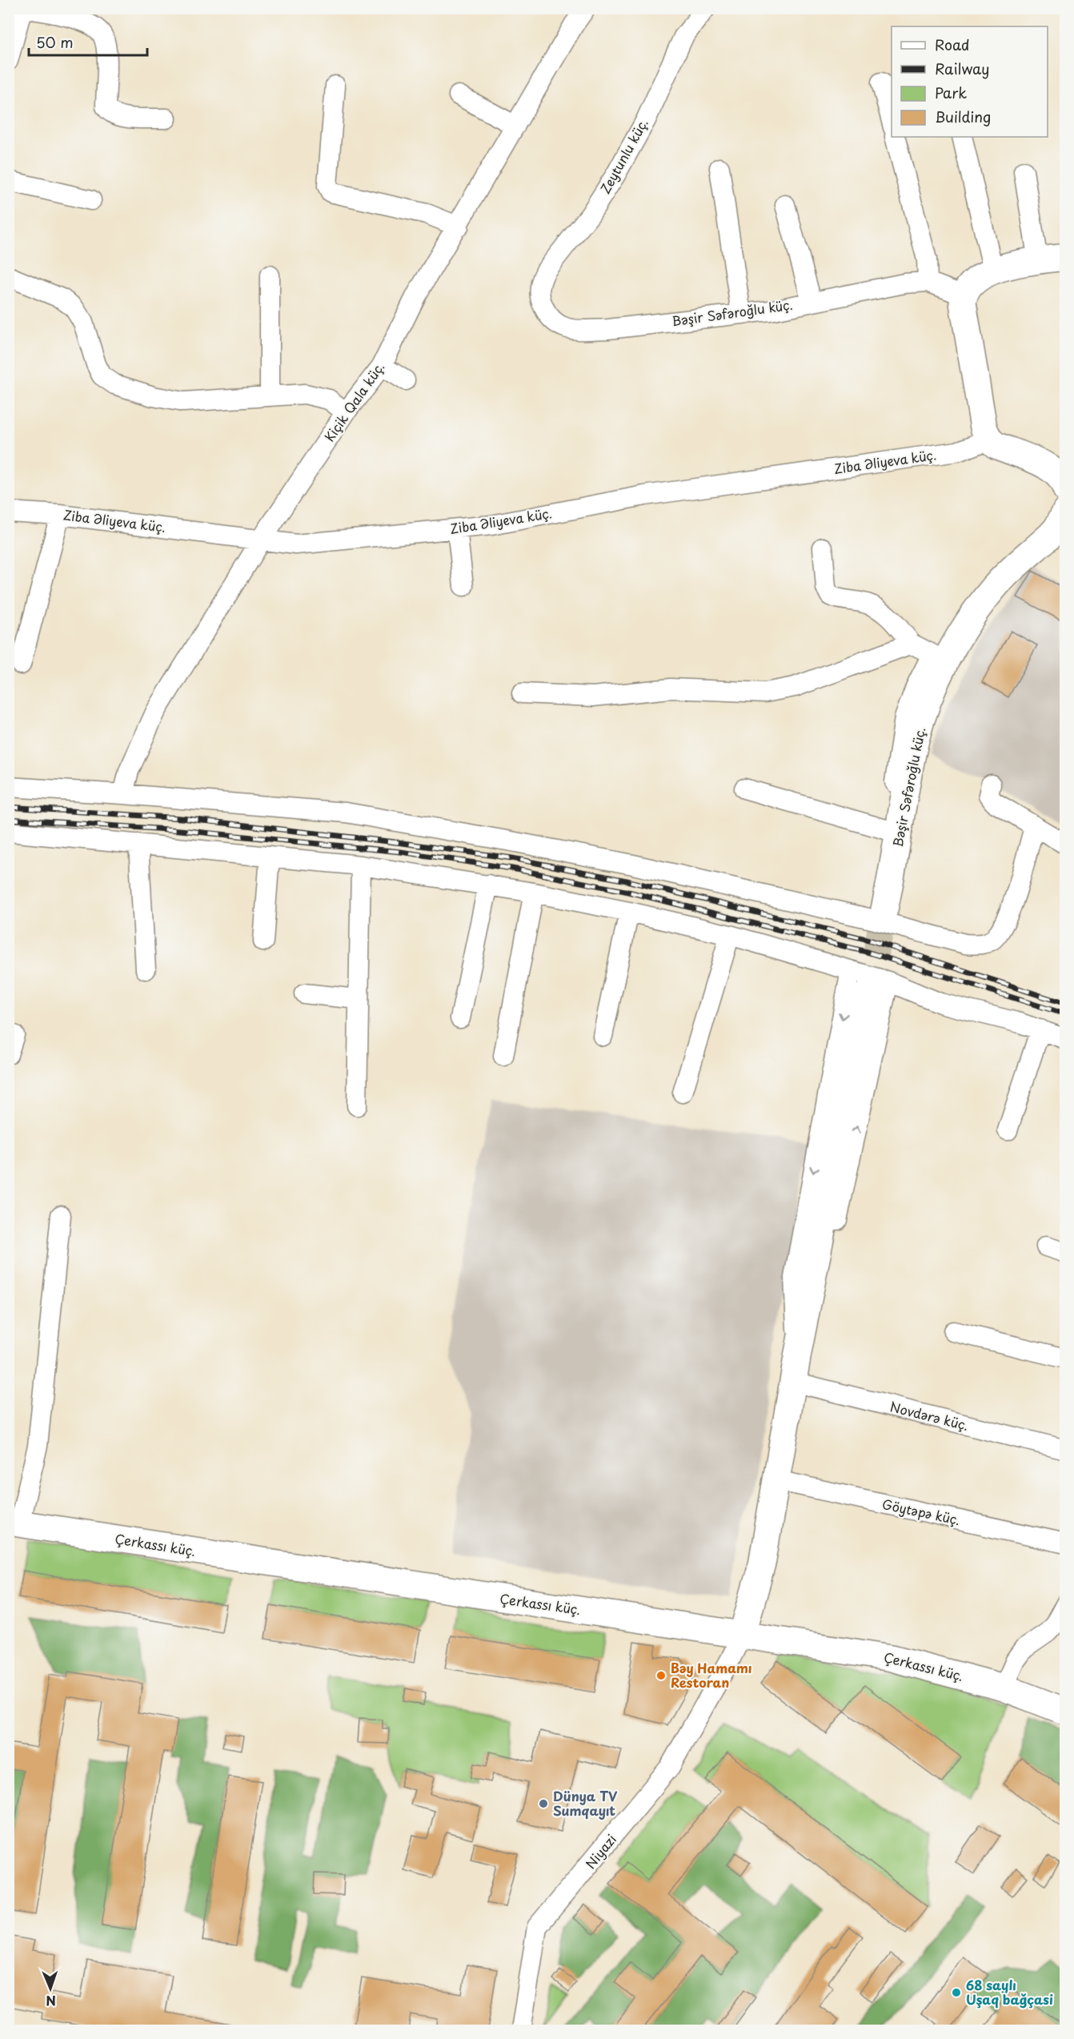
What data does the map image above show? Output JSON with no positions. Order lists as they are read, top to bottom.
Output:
{
  "streets": {
    "street": [
      "Zeytunlu küç.",
      "Bəşir Səfəroğlu küç.",
      "Kiçik Qala küç.",
      "Ziba Əliyeva küç.",
      "Novdərə küç.",
      "Göytəpə küç.",
      "Çerkassı küç.",
      "Niyazi"
    ]
  },
  "crossings": [
    ["Zeytunlu küç.", "Bəşir Səfəroğlu küç."],
    ["Kiçik Qala küç.", "Ziba Əliyeva küç."],
    ["Çerkassı küç.", "Niyazi"]
  ],
  "places": ["Bәy Hamamı Restoran", "Dünya TV Sumqayıt", "68 saylı Uşaq bağçasi"],
  "legend": [
    "Road",
    "Railway",
    "Park",
    "Building"
  ],
  "scale_bar": "50 m",
  "north": "bottom"
}
